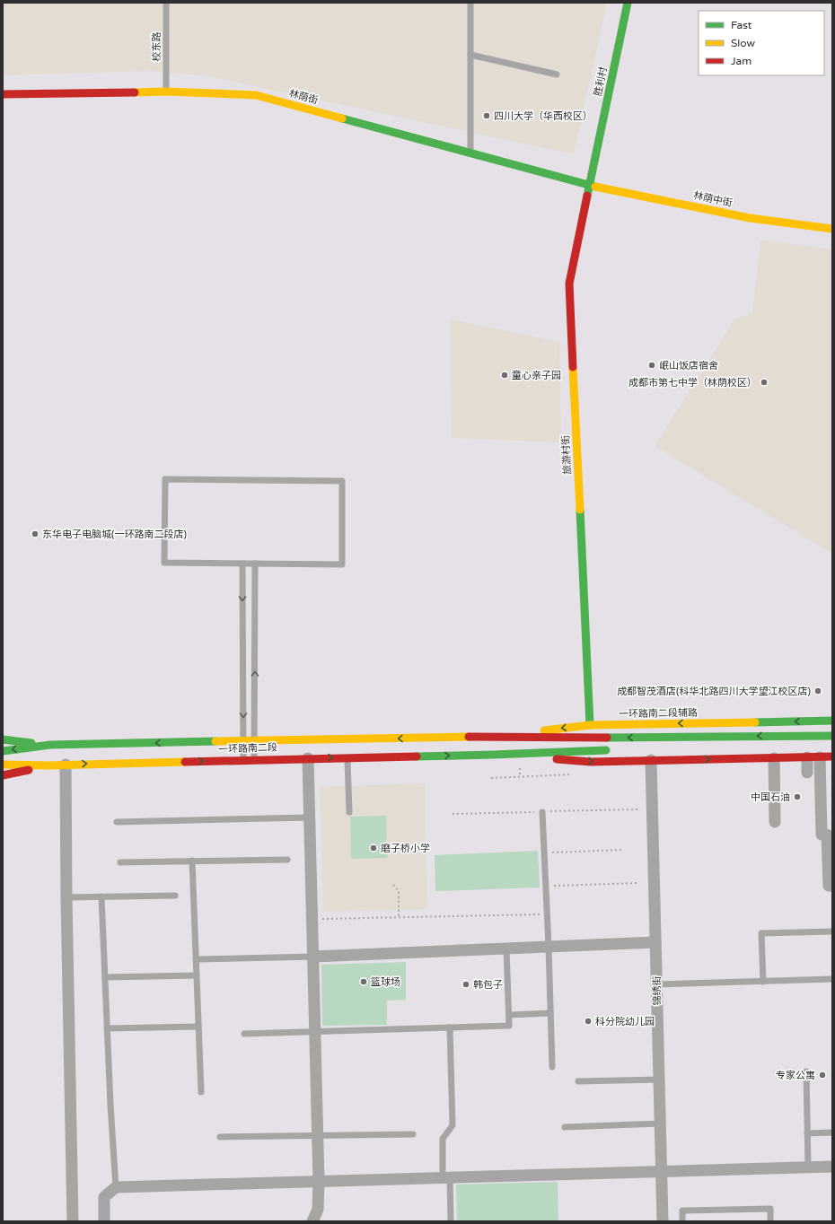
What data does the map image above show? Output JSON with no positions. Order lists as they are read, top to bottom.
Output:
{
  "streets": {
    "main road": [
      "胜利村",
      "林荫街",
      "林荫中街",
      "旅游村街",
      "一环路南二段辅路",
      "一环路南二段"
    ],
    "street": ["锦绣街"],
    "lane": ["校东路"]
  },
  "crossings": [
    ["校东路", "林荫街"],
    ["胜利村", "林荫街"],
    ["胜利村", "林荫中街"],
    ["胜利村", "旅游村街"],
    ["林荫街", "林荫中街"],
    ["林荫街", "旅游村街"],
    ["林荫中街", "旅游村街"],
    ["旅游村街", "一环路南二段辅路"],
    ["一环路南二段辅路", "一环路南二段"]
  ],
  "places": [
    "四川大学（华西校区）",
    "岷山饭店宿舍",
    "童心亲子园",
    "成都市第七中学（林荫校区）",
    "东华电子电脑城(一环路南二段店)",
    "成都智茂酒店(科华北路四川大学望江校区店)",
    "中国石油",
    "磨子桥小学",
    "篮球场",
    "韩包子",
    "科分院幼儿园",
    "专家公寓"
  ],
  "legend": ["Fast", "Slow", "Jam"]
}
